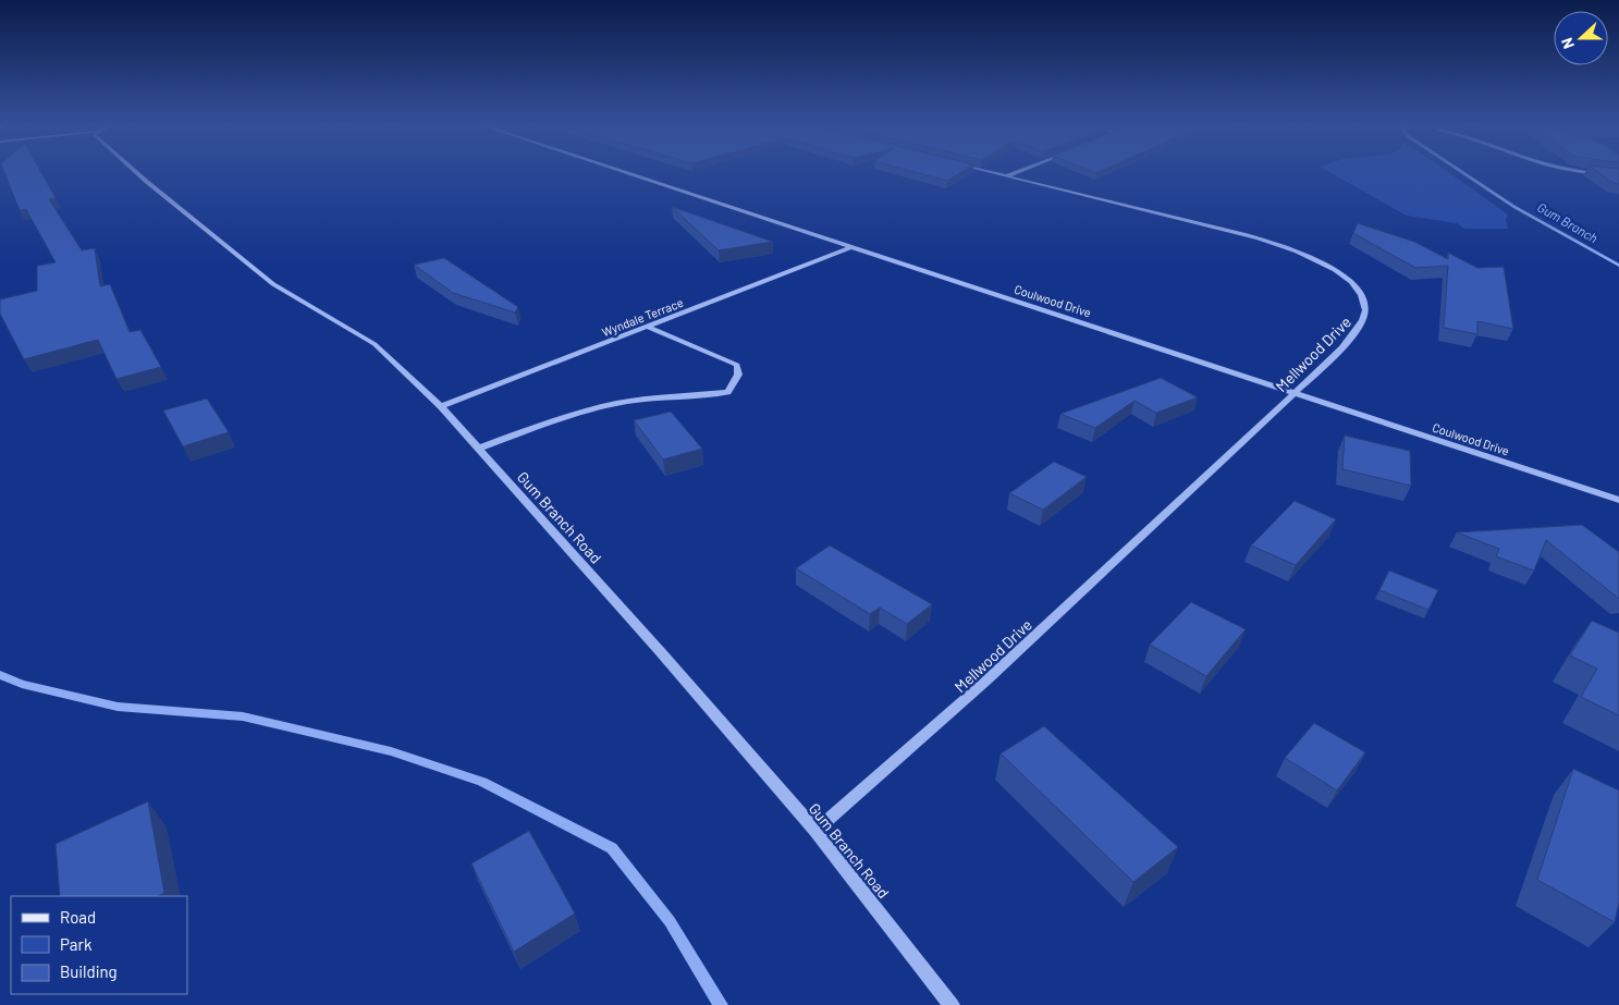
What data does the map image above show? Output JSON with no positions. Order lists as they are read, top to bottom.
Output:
{
  "streets": {
    "street": [
      "Coulwood Drive",
      "Wyndale Terrace",
      "Mellwood Drive",
      "Gum Branch Road"
    ]
  },
  "crossings": [
    ["Coulwood Drive", "Wyndale Terrace"],
    ["Coulwood Drive", "Mellwood Drive"],
    ["Wyndale Terrace", "Gum Branch Road"],
    ["Mellwood Drive", "Gum Branch Road"]
  ],
  "water": ["Gum Branch"],
  "legend": ["Road", "Park", "Building"],
  "north": "left"
}
